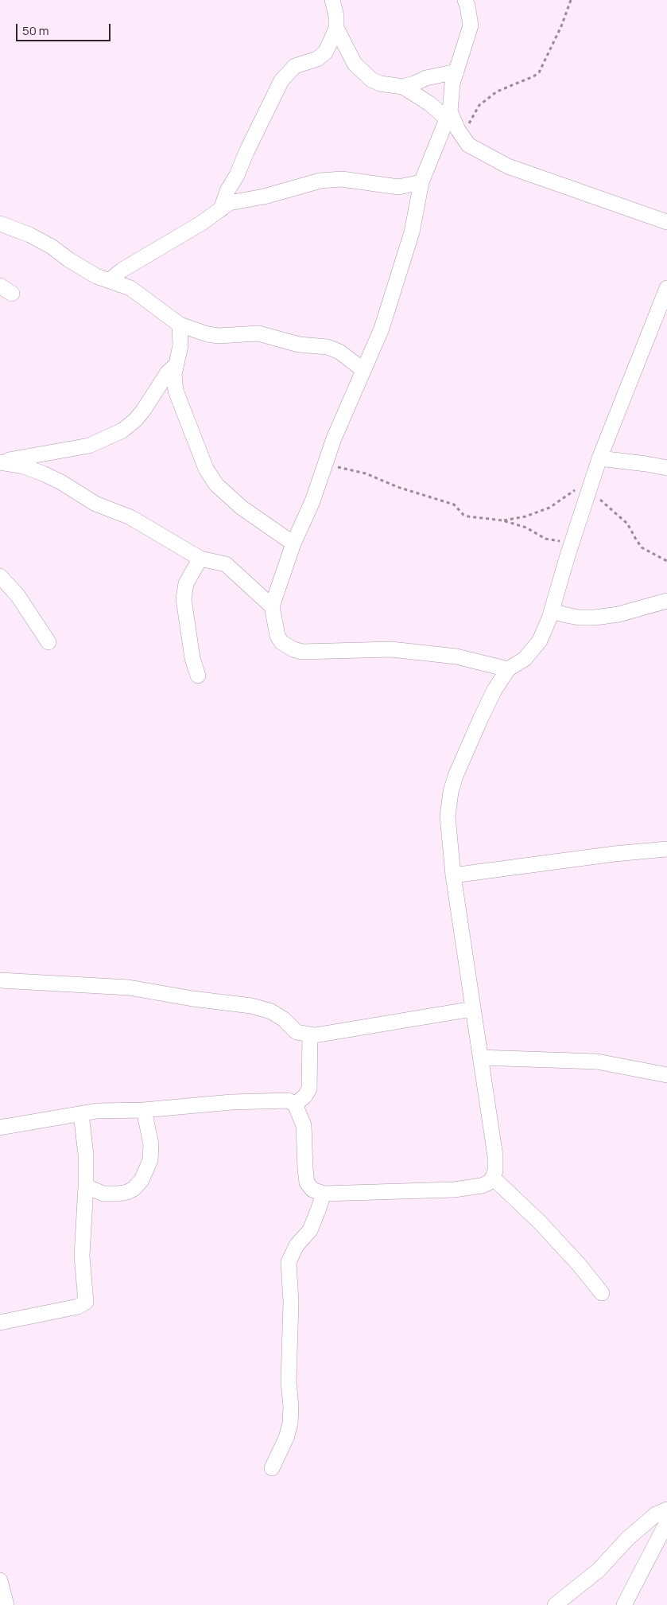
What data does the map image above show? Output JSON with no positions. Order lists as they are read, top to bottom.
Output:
{
  "scale_bar": "50 m"
}
